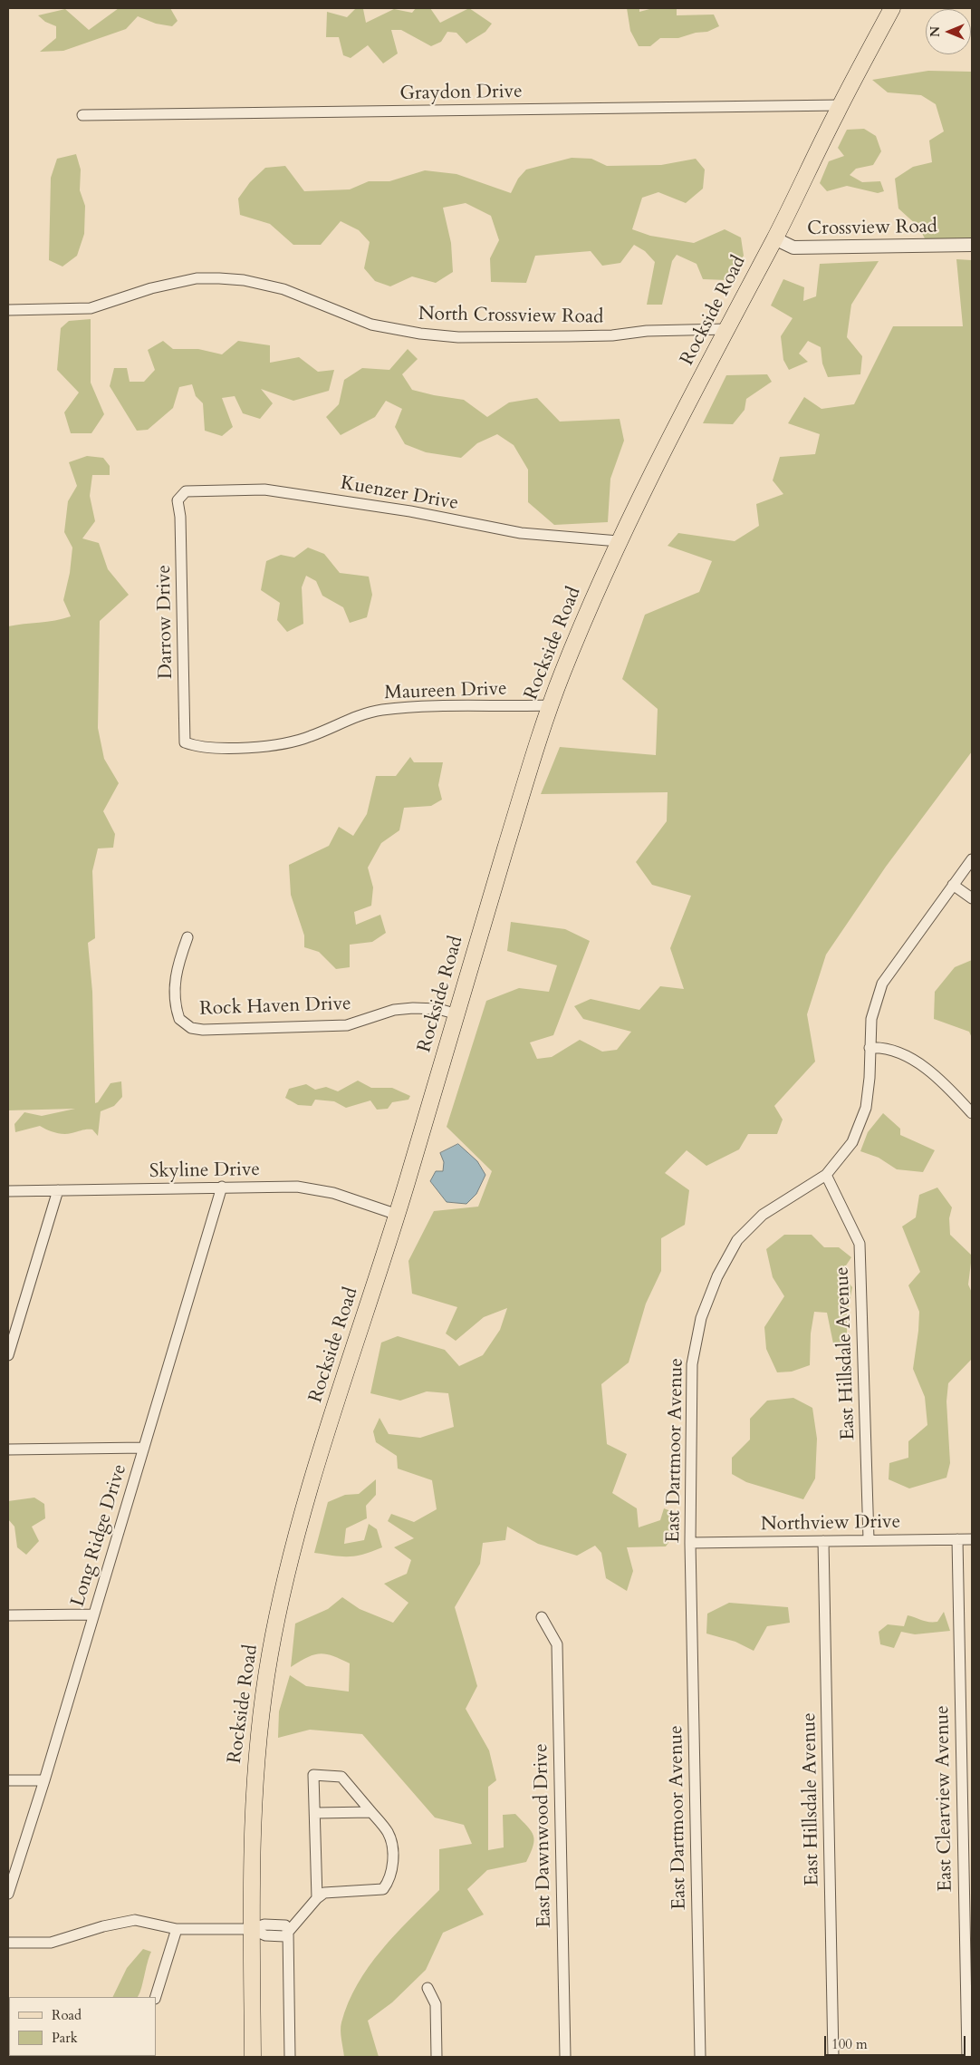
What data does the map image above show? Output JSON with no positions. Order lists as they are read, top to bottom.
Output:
{
  "streets": {
    "main road": ["Rockside Road"],
    "street": [
      "Graydon Drive",
      "Crossview Road",
      "North Crossview Road",
      "Kuenzer Drive",
      "Darrow Drive",
      "Maureen Drive",
      "Rock Haven Drive",
      "Skyline Drive",
      "East Hillsdale Avenue",
      "East Dartmoor Avenue",
      "Northview Drive",
      "Long Ridge Drive",
      "East Clearview Avenue",
      "East Dawnwood Drive"
    ]
  },
  "crossings": [
    ["Graydon Drive", "Rockside Road"],
    ["Crossview Road", "Rockside Road"],
    ["Rockside Road", "North Crossview Road"],
    ["Rockside Road", "Kuenzer Drive"],
    ["Rockside Road", "Maureen Drive"],
    ["Rockside Road", "Rock Haven Drive"],
    ["Rockside Road", "Skyline Drive"],
    ["Kuenzer Drive", "Darrow Drive"],
    ["Darrow Drive", "Maureen Drive"],
    ["Skyline Drive", "Long Ridge Drive"],
    ["East Hillsdale Avenue", "East Dartmoor Avenue"],
    ["East Hillsdale Avenue", "Northview Drive"],
    ["East Dartmoor Avenue", "Northview Drive"],
    ["Northview Drive", "East Clearview Avenue"]
  ],
  "legend": ["Road", "Park"],
  "scale_bar": "100 m",
  "north": "left"
}
